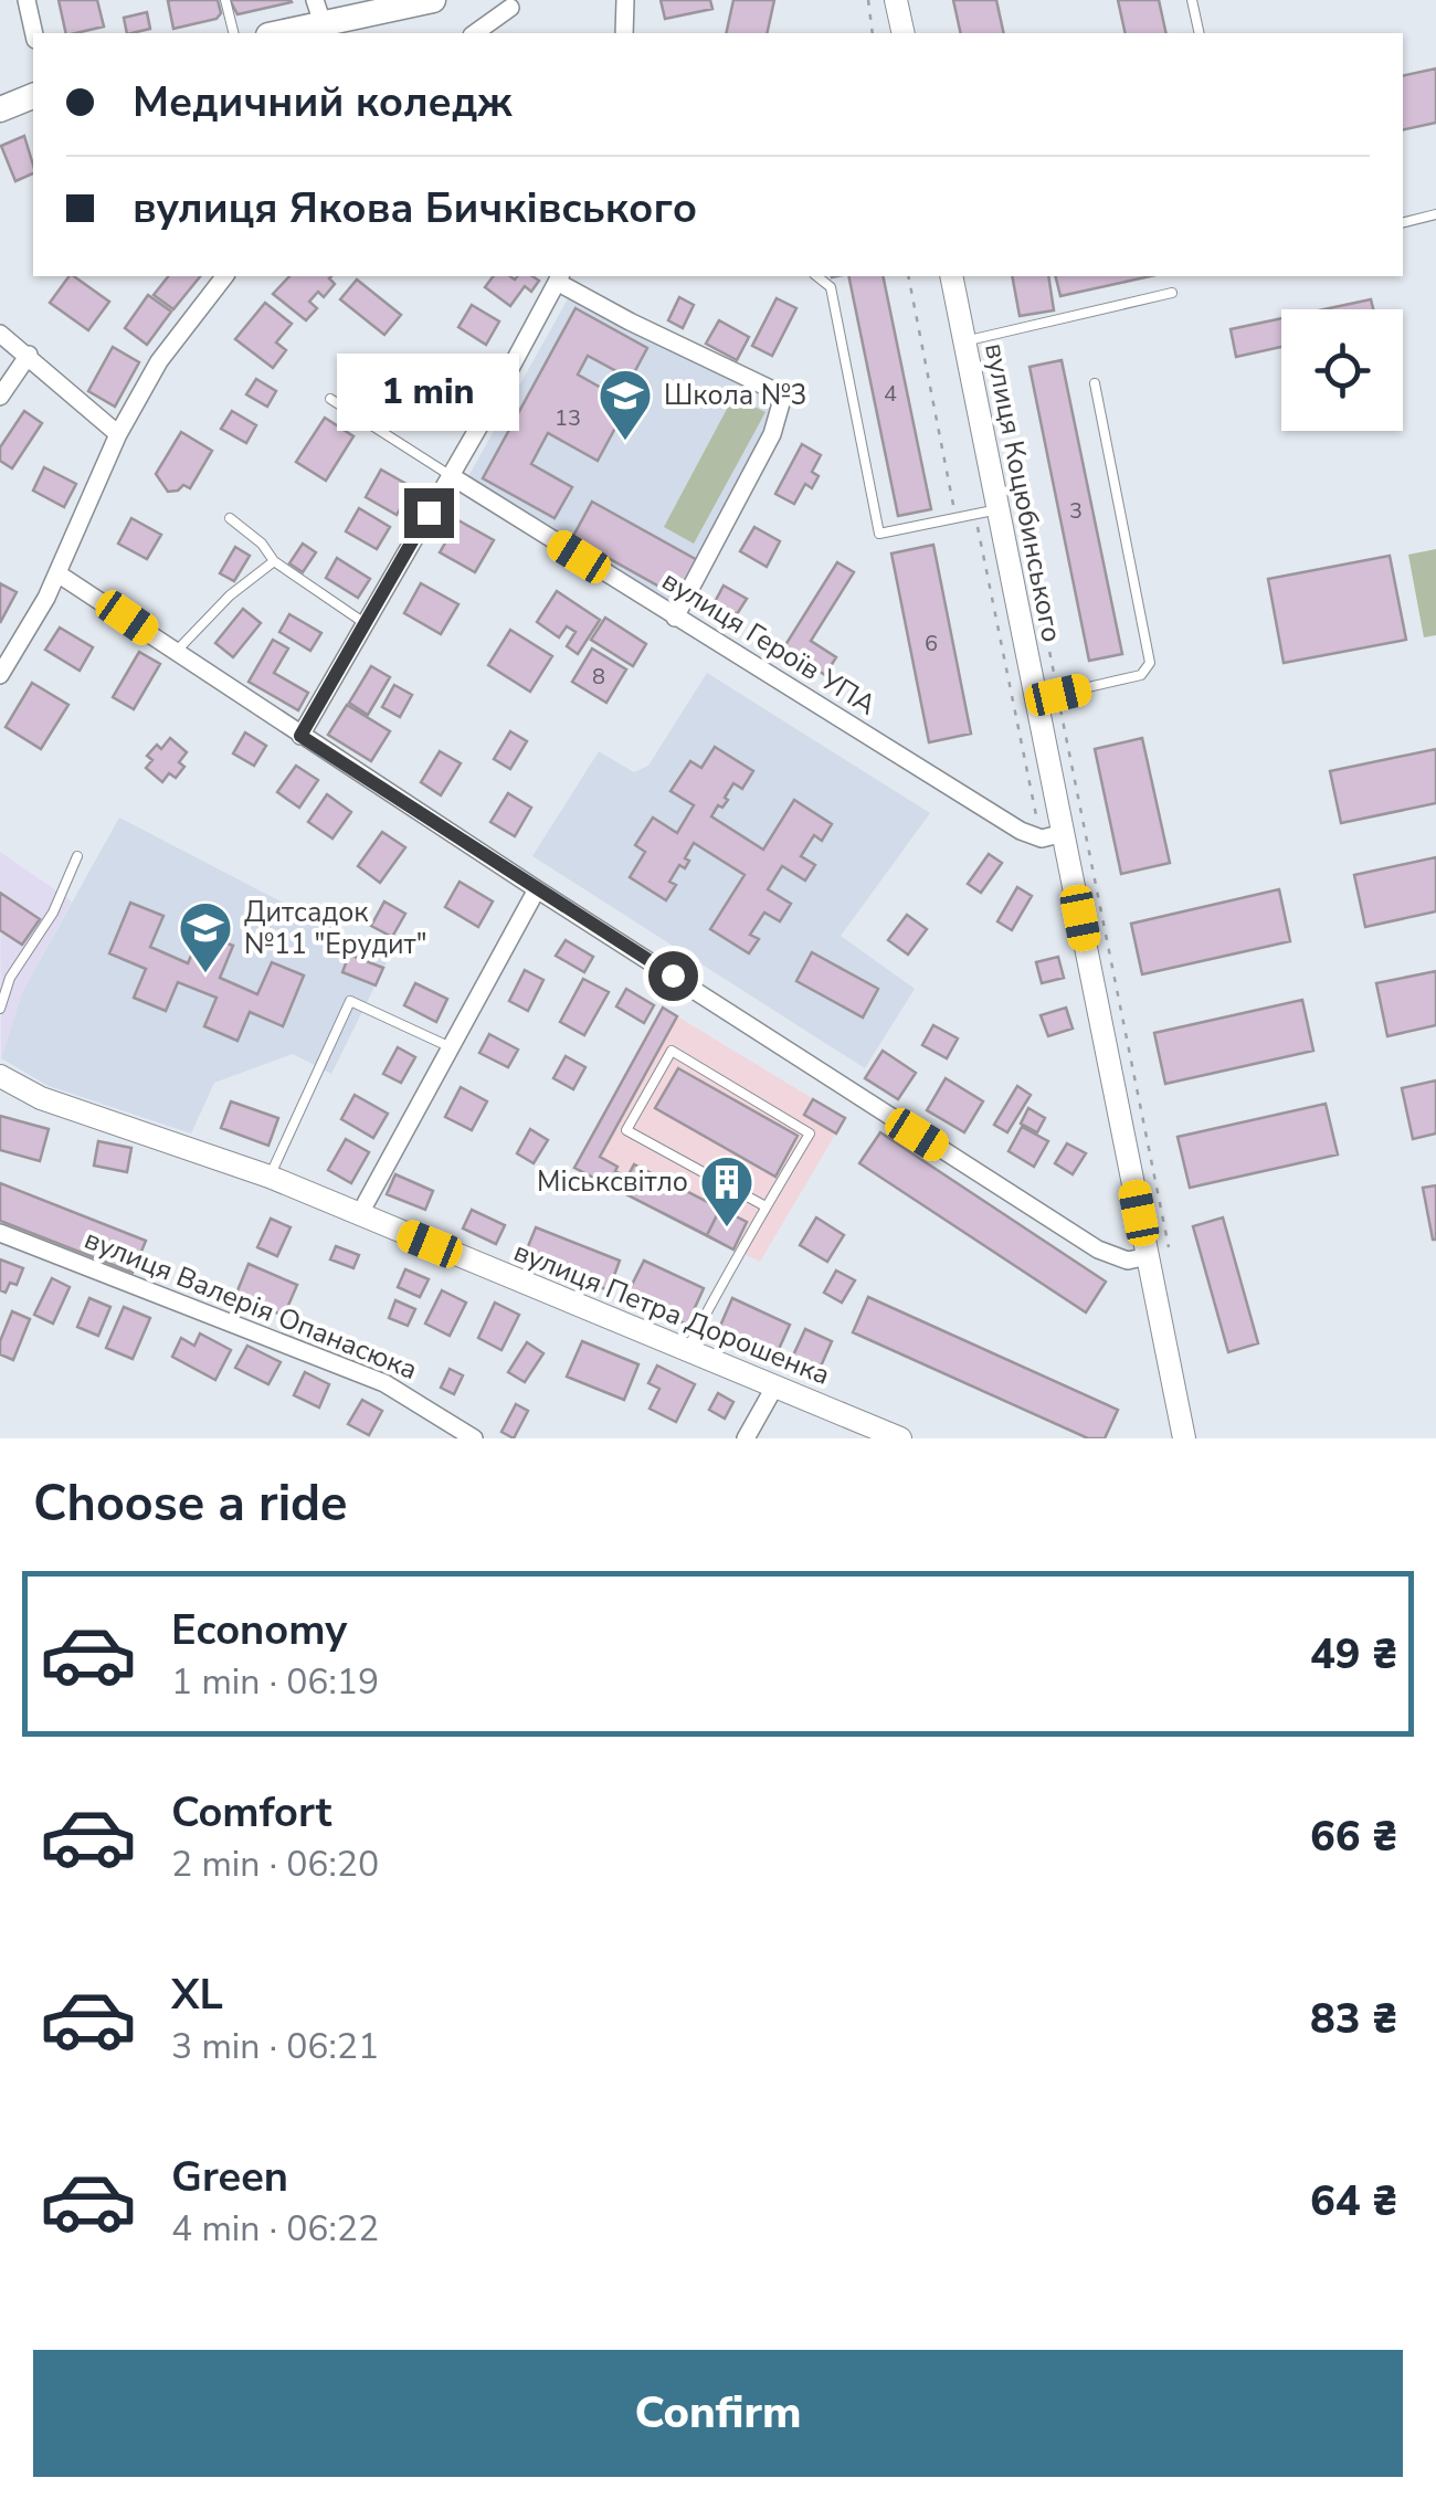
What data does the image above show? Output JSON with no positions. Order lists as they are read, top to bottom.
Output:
{
  "streets": {
    "street": [
      "вулиця Коцюбинського",
      "вулиця Героїв УПА",
      "вулиця Валерія Опанасюка",
      "вулиця Петра Дорошенка"
    ]
  },
  "crossings": [
    ["вулиця Коцюбинського", "вулиця Героїв УПА"]
  ],
  "places": {
    "school or university": ["Школа №3", "Дитсадок №11 \"Ерудит\""],
    "building": ["Міськсвітло"]
  },
  "house_numbers": [
    "4",
    "13",
    "3",
    "6",
    "8"
  ],
  "page": {
    "banner": ["Медичний коледж", "вулиця Якова Бичківського"],
    "bubble": "1 min",
    "heading": "Choose a ride",
    "list": [
      {
        "name": "Economy",
        "note": "1 min · 06:19",
        "value": "49 ₴"
      },
      {
        "name": "Comfort",
        "note": "2 min · 06:20",
        "value": "66 ₴"
      },
      {
        "name": "XL",
        "note": "3 min · 06:21",
        "value": "83 ₴"
      },
      {
        "name": "Green",
        "note": "4 min · 06:22",
        "value": "64 ₴"
      }
    ],
    "buttons": "Confirm"
  }
}
